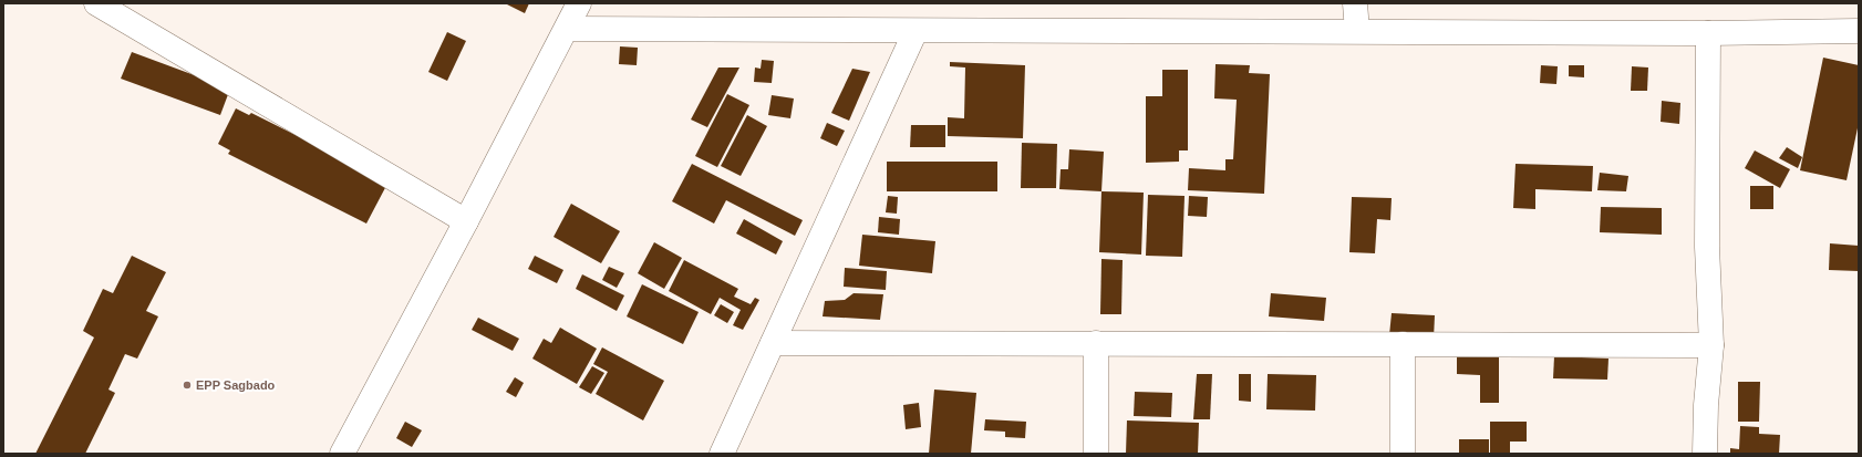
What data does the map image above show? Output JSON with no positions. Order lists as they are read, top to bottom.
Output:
{
  "places": ["EPP Sagbado"]
}
